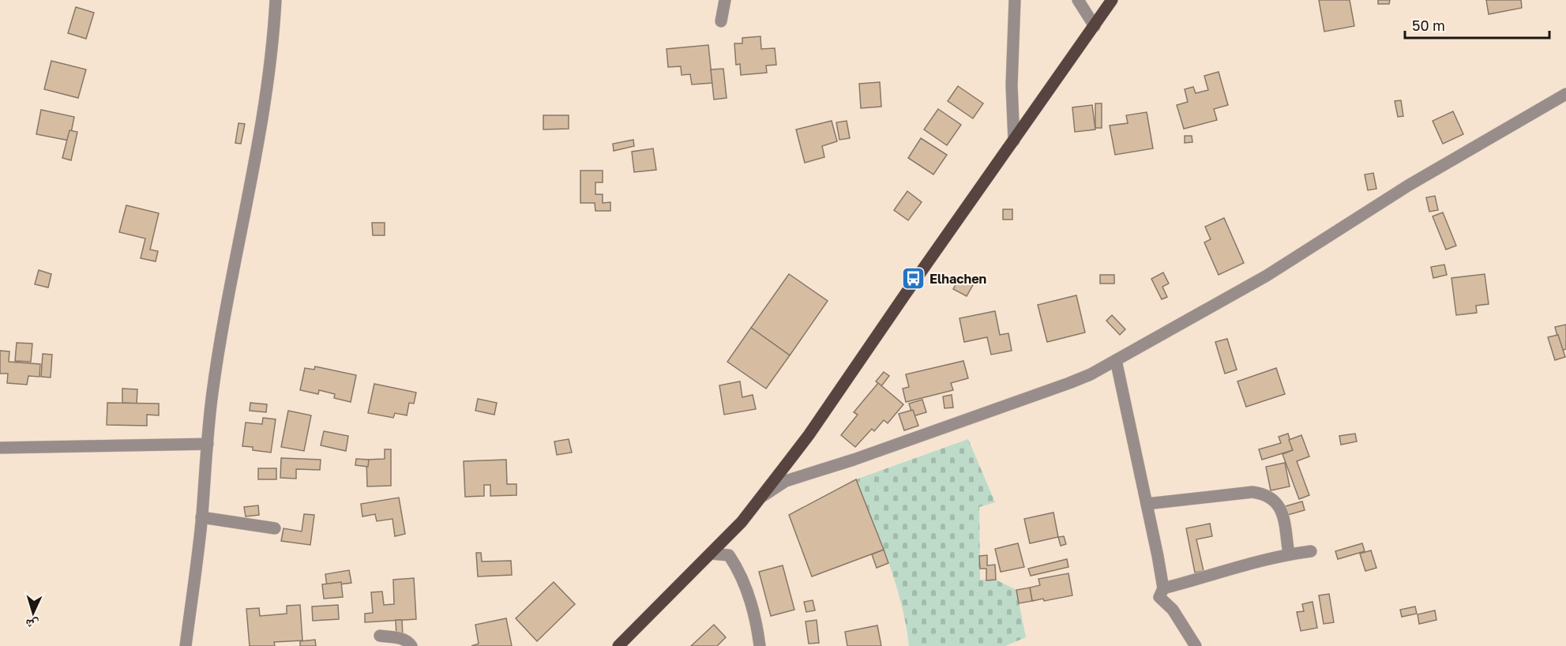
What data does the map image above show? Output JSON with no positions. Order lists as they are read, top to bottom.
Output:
{
  "places": {
    "bus stop": ["Elhachen"]
  },
  "scale_bar": "50 m",
  "north": "bottom"
}
